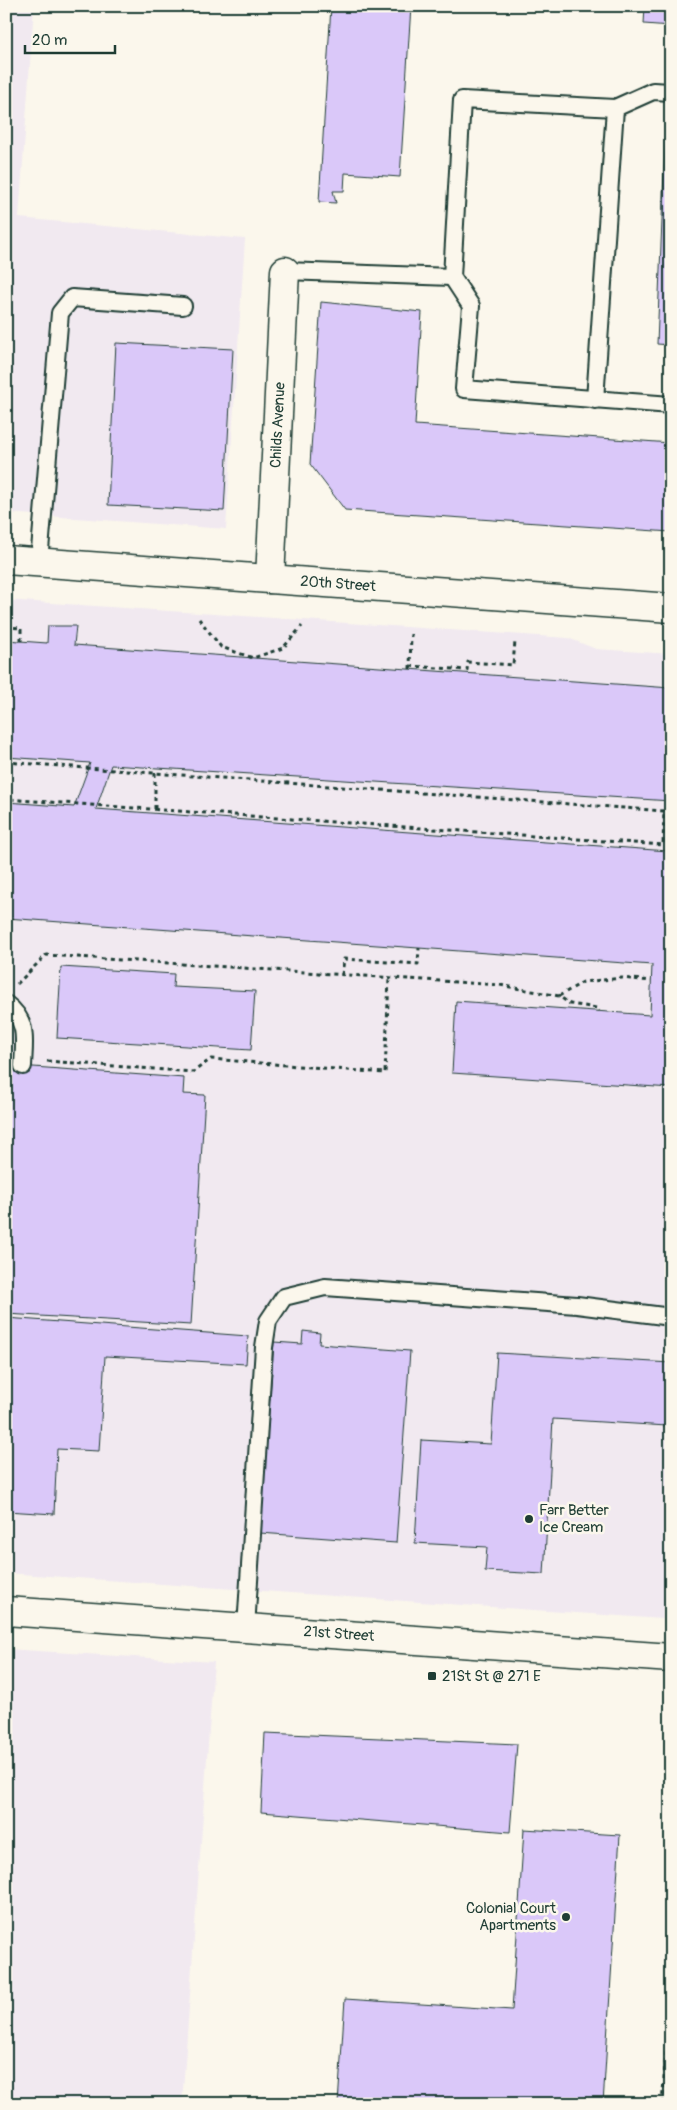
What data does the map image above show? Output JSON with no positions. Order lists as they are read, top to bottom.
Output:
{
  "streets": {
    "main road": ["Childs Avenue", "20th Street", "21st Street"]
  },
  "crossings": [
    ["Childs Avenue", "20th Street"]
  ],
  "places": {
    "other": ["Farr Better Ice Cream", "Colonial Court Apartments"],
    "transit": ["21St St @ 271 E"]
  },
  "scale_bar": "20 m"
}
